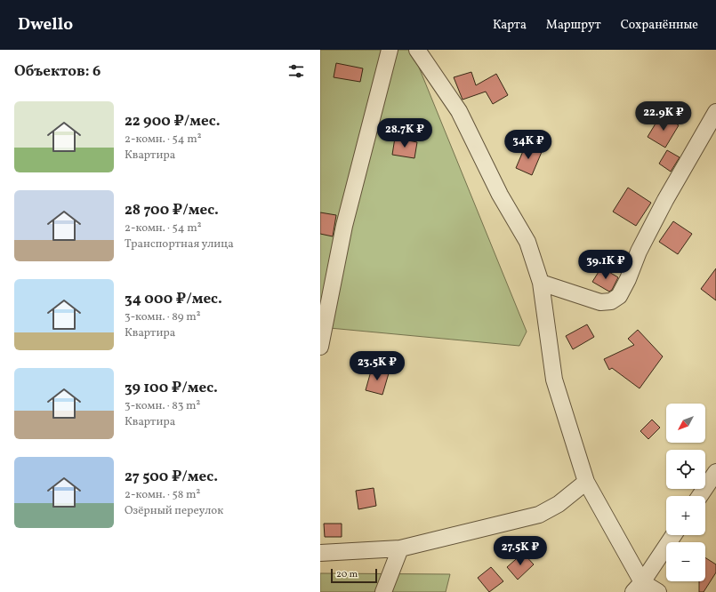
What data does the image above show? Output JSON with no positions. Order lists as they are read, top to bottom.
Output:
{
  "scale_bar": "20 m",
  "north": "bottom left",
  "page": {
    "header": "Dwello",
    "nav": ["Карта", "Маршрут", "Сохранённые"],
    "heading": "Объектов: 6",
    "list": [
      {
        "name": "22 900 ₽/мес.",
        "note": "2-комн. · 54 m² · Квартира"
      },
      {
        "name": "28 700 ₽/мес.",
        "note": "2-комн. · 54 m² · Транспортная улица"
      },
      {
        "name": "34 000 ₽/мес.",
        "note": "3-комн. · 89 m² · Квартира"
      },
      {
        "name": "39 100 ₽/мес.",
        "note": "3-комн. · 83 m² · Квартира"
      },
      {
        "name": "27 500 ₽/мес.",
        "note": "2-комн. · 58 m² · Озёрный переулок"
      }
    ],
    "price": [
      "22.9K ₽",
      "28.7K ₽",
      "34K ₽",
      "39.1K ₽",
      "23.5K ₽",
      "27.5K ₽"
    ],
    "map_buttons": ["+", "−"],
    "scale": "20 m"
  }
}
